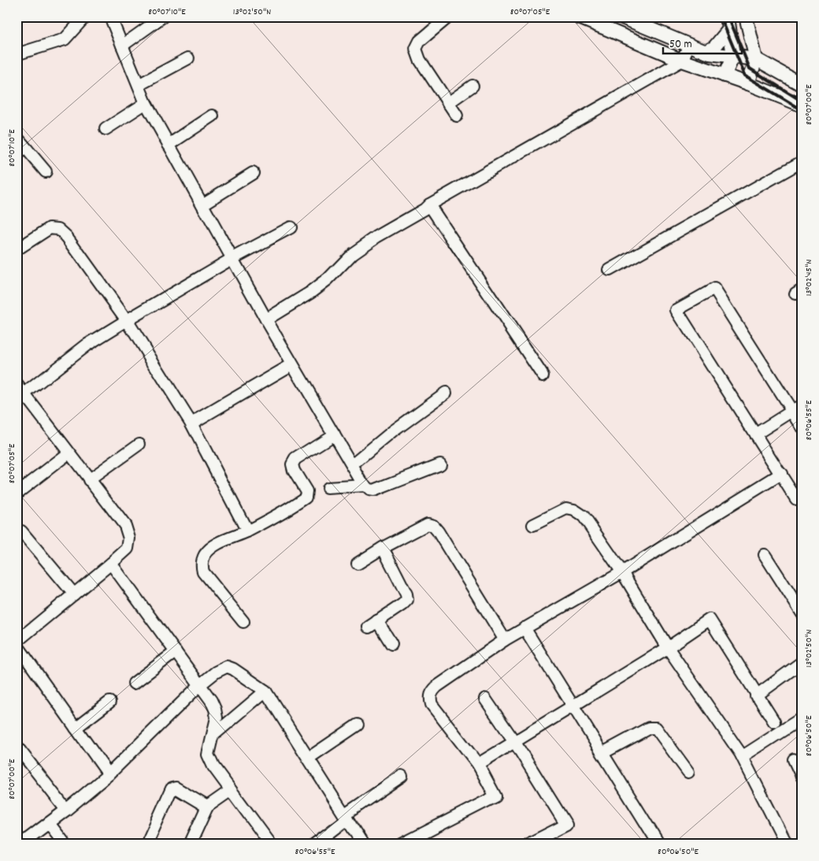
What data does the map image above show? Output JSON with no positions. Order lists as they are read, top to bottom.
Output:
{
  "scale_bar": "50 m",
  "coordinates": [
    "80°07'10\"E",
    "13°02'50\"N",
    "80°07'05\"E",
    "80°07'00\"E",
    "13°02'45\"N",
    "80°06'55\"E",
    "80°06'50\"E"
  ]
}
